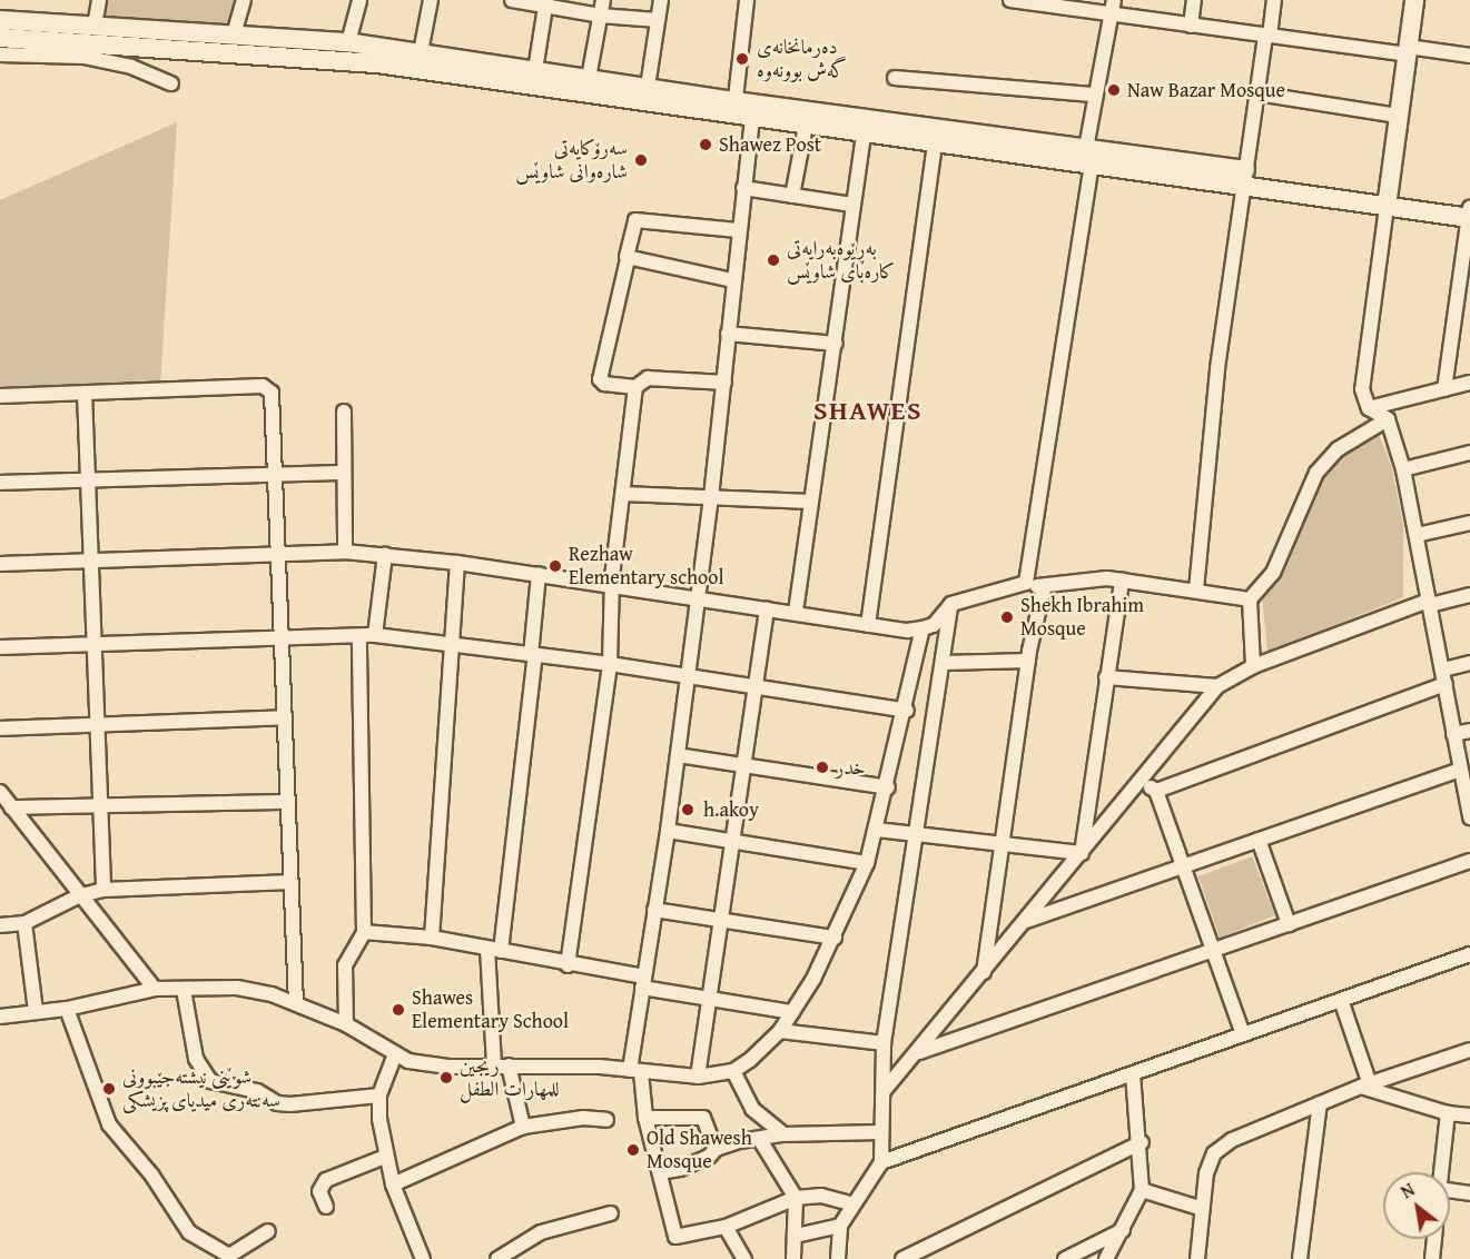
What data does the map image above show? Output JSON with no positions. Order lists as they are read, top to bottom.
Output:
{
  "districts": ["SHAWES"],
  "places": [
    "دەرمانخانەی گەش بوونەوە",
    "Naw Bazar Mosque",
    "Shawez Post",
    "سەرۆکایەتی شارەوانی شاوێس",
    "بەڕێوەبەرایەتی کارەبای شاوێس",
    "Rezhaw Elementary school",
    "Shekh Ibrahim Mosque",
    "خدر",
    "h.akoy",
    "Shawes Elementary School",
    "ريجين للمهارات الطفل",
    "شوێنی نیشتەجێبوونی سەنتەری میدیای پزیشکی",
    "Old Shawesh Mosque"
  ],
  "north": "top left"
}
